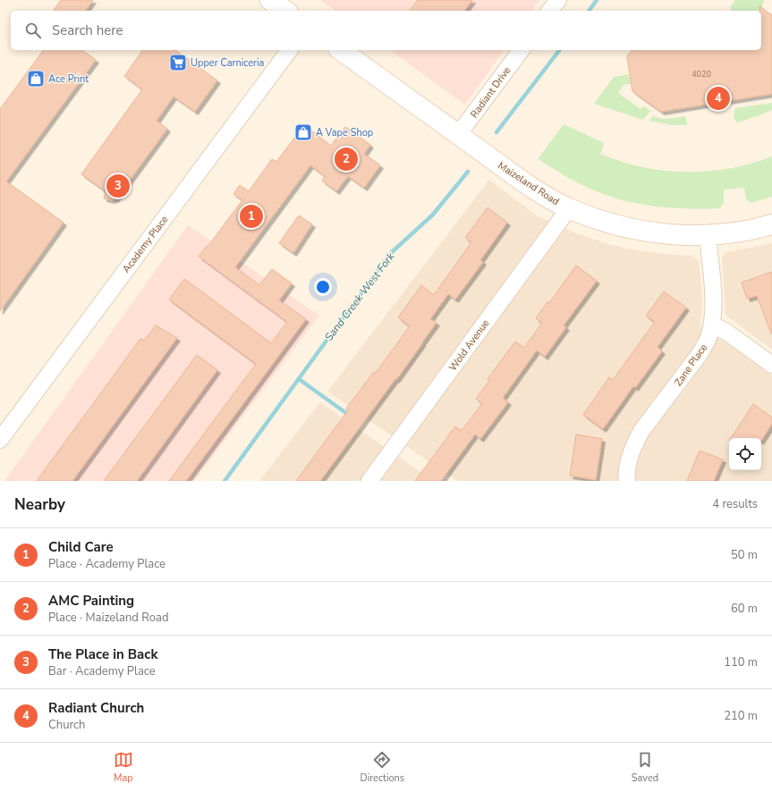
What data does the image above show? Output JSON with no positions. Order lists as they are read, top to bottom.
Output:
{
  "streets": {
    "main road": ["Maizeland Road"],
    "street": [
      "Radiant Drive",
      "Academy Place",
      "Wold Avenue",
      "Zane Place"
    ]
  },
  "crossings": [
    ["Radiant Drive", "Maizeland Road"],
    ["Maizeland Road", "Wold Avenue"],
    ["Maizeland Road", "Zane Place"]
  ],
  "water": ["Sand Creek West Fork"],
  "places": {
    "supermarket": ["Upper Carniceria"],
    "shop": ["Ace Print", "A Vape Shop"]
  },
  "house_numbers": ["4020"],
  "page": {
    "search": "Search here",
    "pins": [
      "4",
      "2",
      "3",
      "1"
    ],
    "heading": ["Nearby", "4 results"],
    "list": [
      {
        "mark": "1",
        "name": "Child Care",
        "note": "Place · Academy Place",
        "value": "50 m"
      },
      {
        "mark": "2",
        "name": "AMC Painting",
        "note": "Place · Maizeland Road",
        "value": "60 m"
      },
      {
        "mark": "3",
        "name": "The Place in Back",
        "note": "Bar · Academy Place",
        "value": "110 m"
      },
      {
        "mark": "4",
        "name": "Radiant Church",
        "note": "Church",
        "value": "210 m"
      }
    ],
    "nav": ["Map", "Directions", "Saved"]
  }
}
